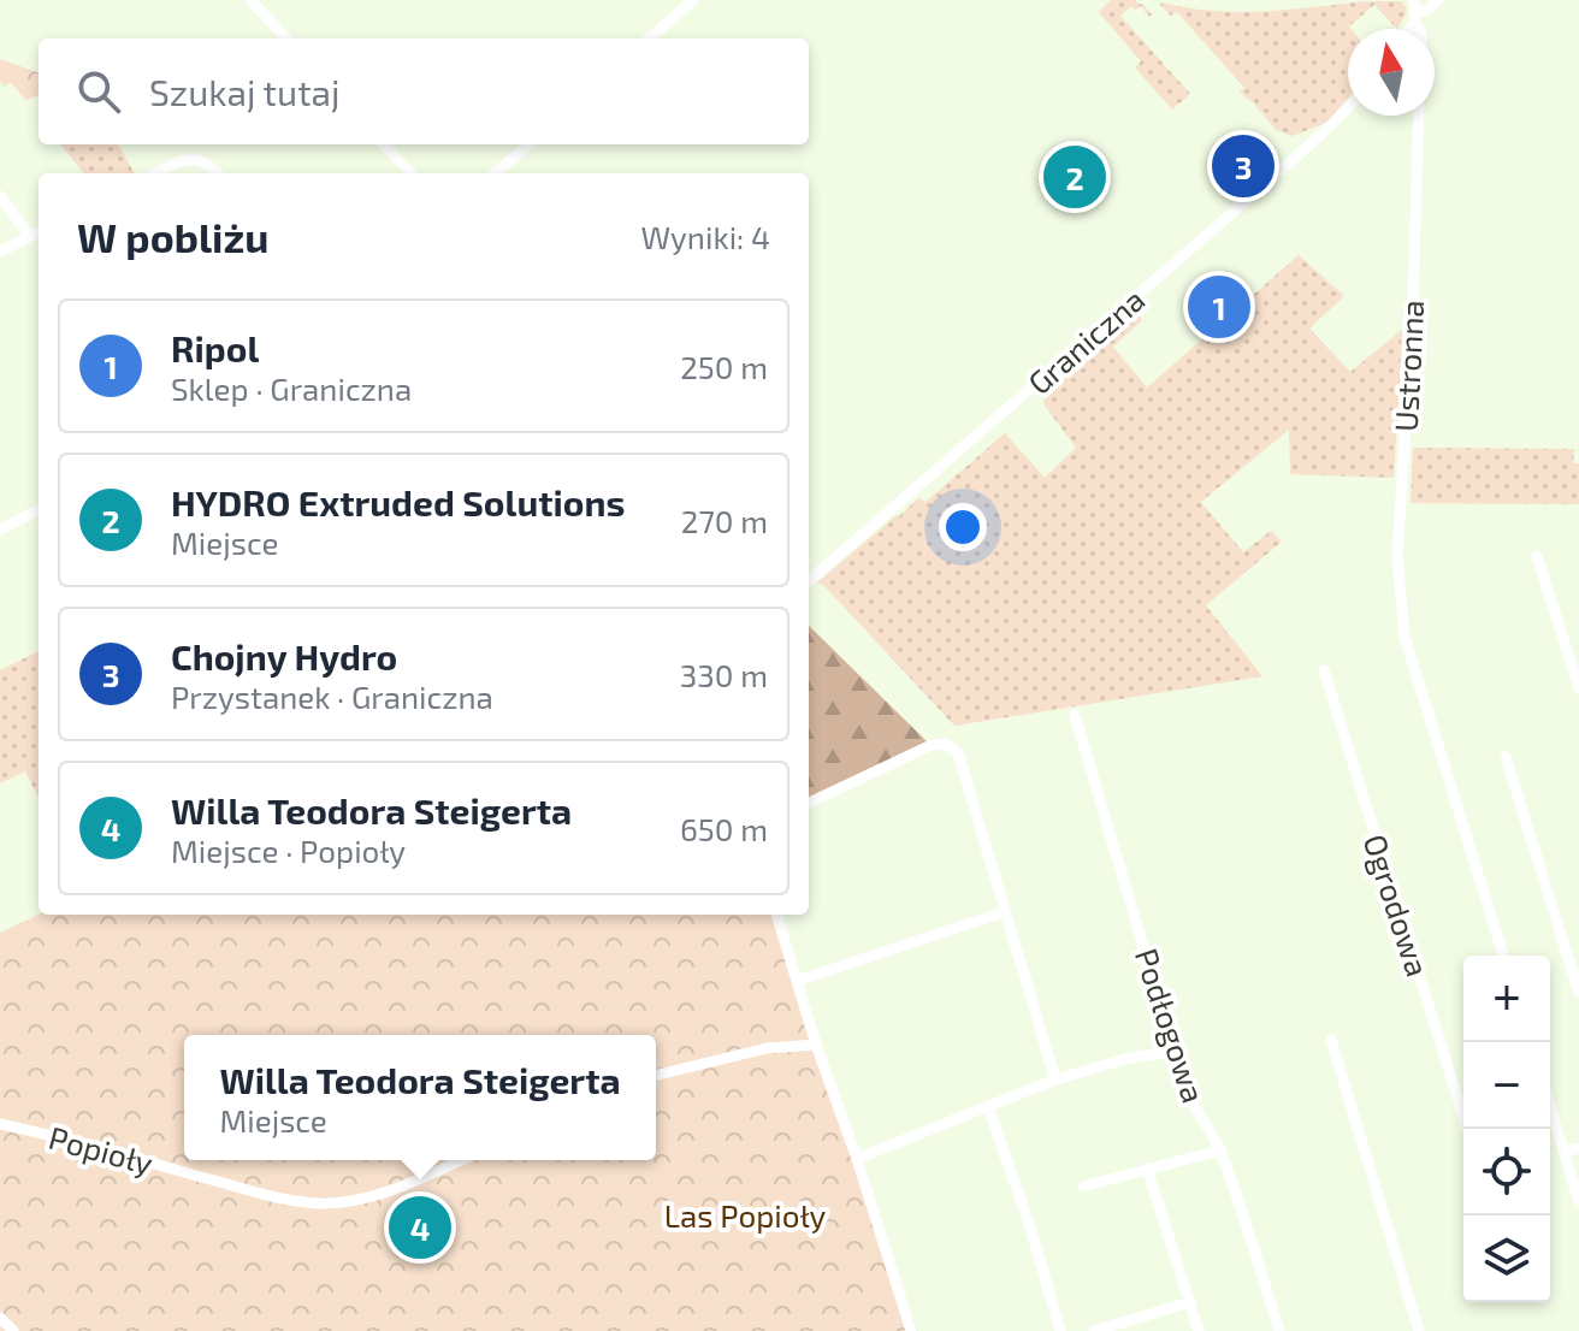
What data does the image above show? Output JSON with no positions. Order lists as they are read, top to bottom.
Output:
{
  "streets": {
    "street": [
      "Graniczna",
      "Ustronna",
      "Ogrodowa",
      "Podłogowa",
      "Popioły"
    ]
  },
  "parks": ["Las Popioły"],
  "north": "top",
  "page": {
    "search": "Szukaj tutaj",
    "pins": [
      "3",
      "2",
      "1",
      "4"
    ],
    "heading": ["W pobliżu", "Wyniki: 4"],
    "list": [
      {
        "mark": "1",
        "name": "Ripol",
        "note": "Sklep · Graniczna",
        "value": "250 m"
      },
      {
        "mark": "2",
        "name": "HYDRO Extruded Solutions",
        "note": "Miejsce",
        "value": "270 m"
      },
      {
        "mark": "3",
        "name": "Chojny Hydro",
        "note": "Przystanek · Graniczna",
        "value": "330 m"
      },
      {
        "mark": "4",
        "name": "Willa Teodora Steigerta",
        "note": "Miejsce · Popioły",
        "value": "650 m"
      }
    ],
    "map_buttons": ["+", "−"],
    "popup": ["Willa Teodora Steigerta", "Miejsce"]
  }
}
